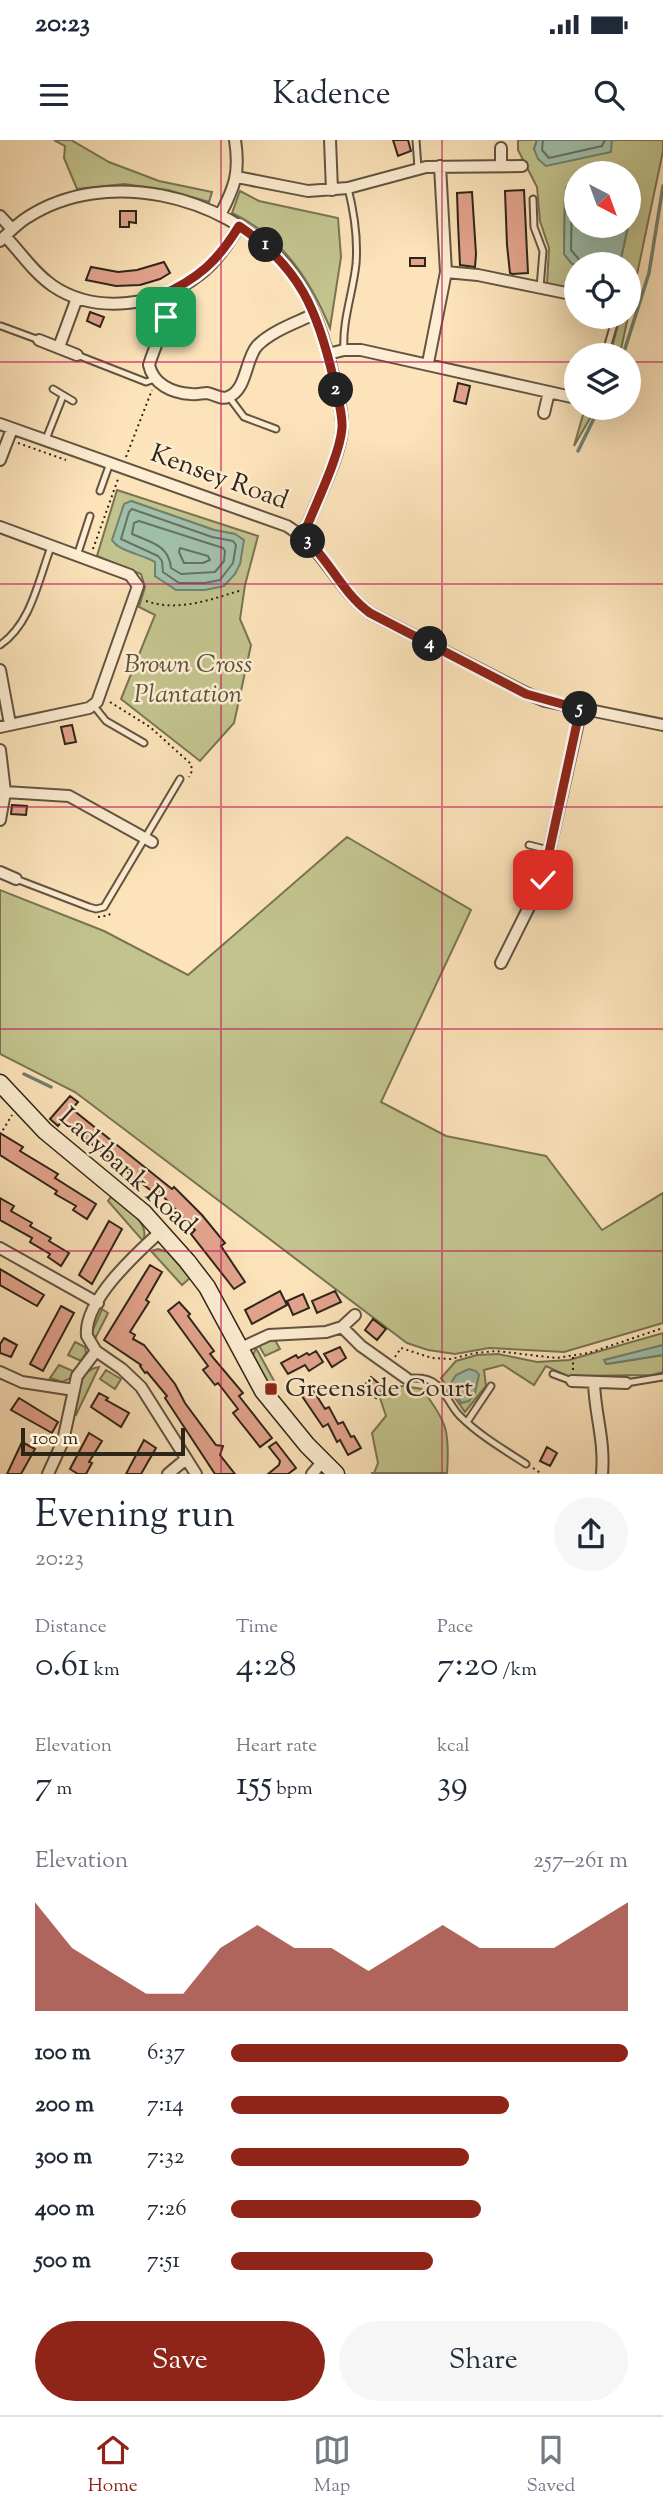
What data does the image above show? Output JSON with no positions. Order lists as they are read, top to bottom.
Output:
{
  "streets": {
    "street": ["Kensey Road", "Ladybank Road"]
  },
  "parks": ["Brown Cross Plantation"],
  "places": {
    "transit": ["Greenside Court"]
  },
  "scale_bar": "100 m",
  "north": "bottom right",
  "page": {
    "status": "20:23",
    "header": "Kadence",
    "pins": [
      "1",
      "2",
      "3",
      "4",
      "5"
    ],
    "scale": "100 m",
    "heading": ["Evening run", "20:23"],
    "stats": [
      ["Distance", "0.61 km"],
      ["Time", "4:28"],
      ["Pace", "7:20 /km"],
      ["Elevation", "7 m"],
      ["Heart rate", "155 bpm"],
      ["kcal", "39"]
    ],
    "chart": ["Elevation", "257–261 m"],
    "list": [
      {
        "name": "100 m",
        "note": "6:37"
      },
      {
        "name": "200 m",
        "note": "7:14"
      },
      {
        "name": "300 m",
        "note": "7:32"
      },
      {
        "name": "400 m",
        "note": "7:26"
      },
      {
        "name": "500 m",
        "note": "7:51"
      }
    ],
    "buttons": ["Save", "Share"],
    "tabs": ["Home", "Map", "Saved"]
  }
}
